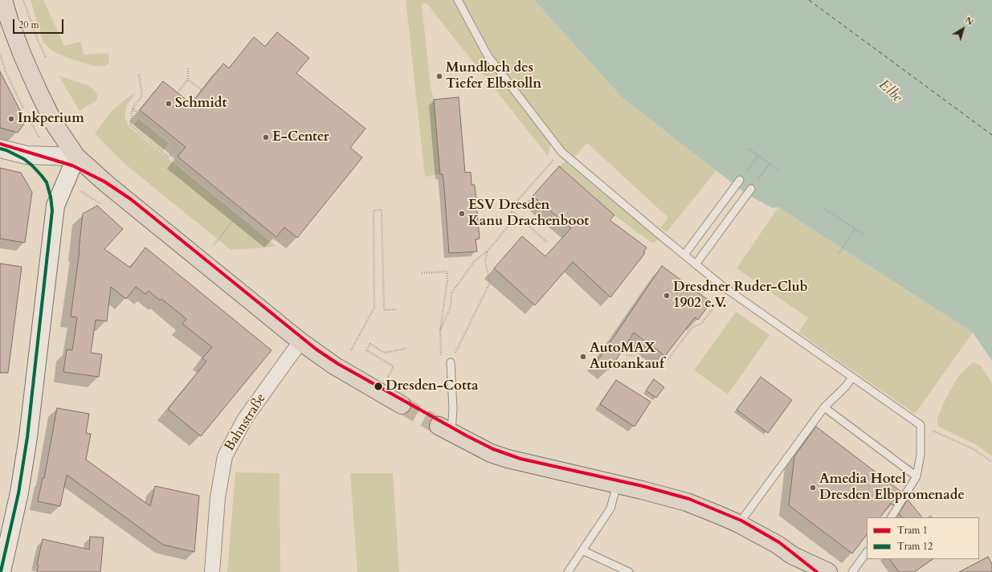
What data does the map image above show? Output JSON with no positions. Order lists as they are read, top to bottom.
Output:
{
  "streets": {
    "street": ["Bahnstraße"]
  },
  "water": ["Elbe"],
  "places": [
    "Mundloch des Tiefer Elbstolln",
    "Schmidt",
    "Inkperium",
    "E-Center",
    "ESV Dresden Kanu Drachenboot",
    "Dresdner Ruder-Club 1902 e.V.",
    "AutoMAX Autoankauf",
    "Dresden-Cotta",
    "Amedia Hotel Dresden Elbpromenade"
  ],
  "lines": ["tram line 1", "tram line 12"],
  "legend": ["Tram 1", "Tram 12"],
  "scale_bar": "20 m",
  "north": "top right"
}
